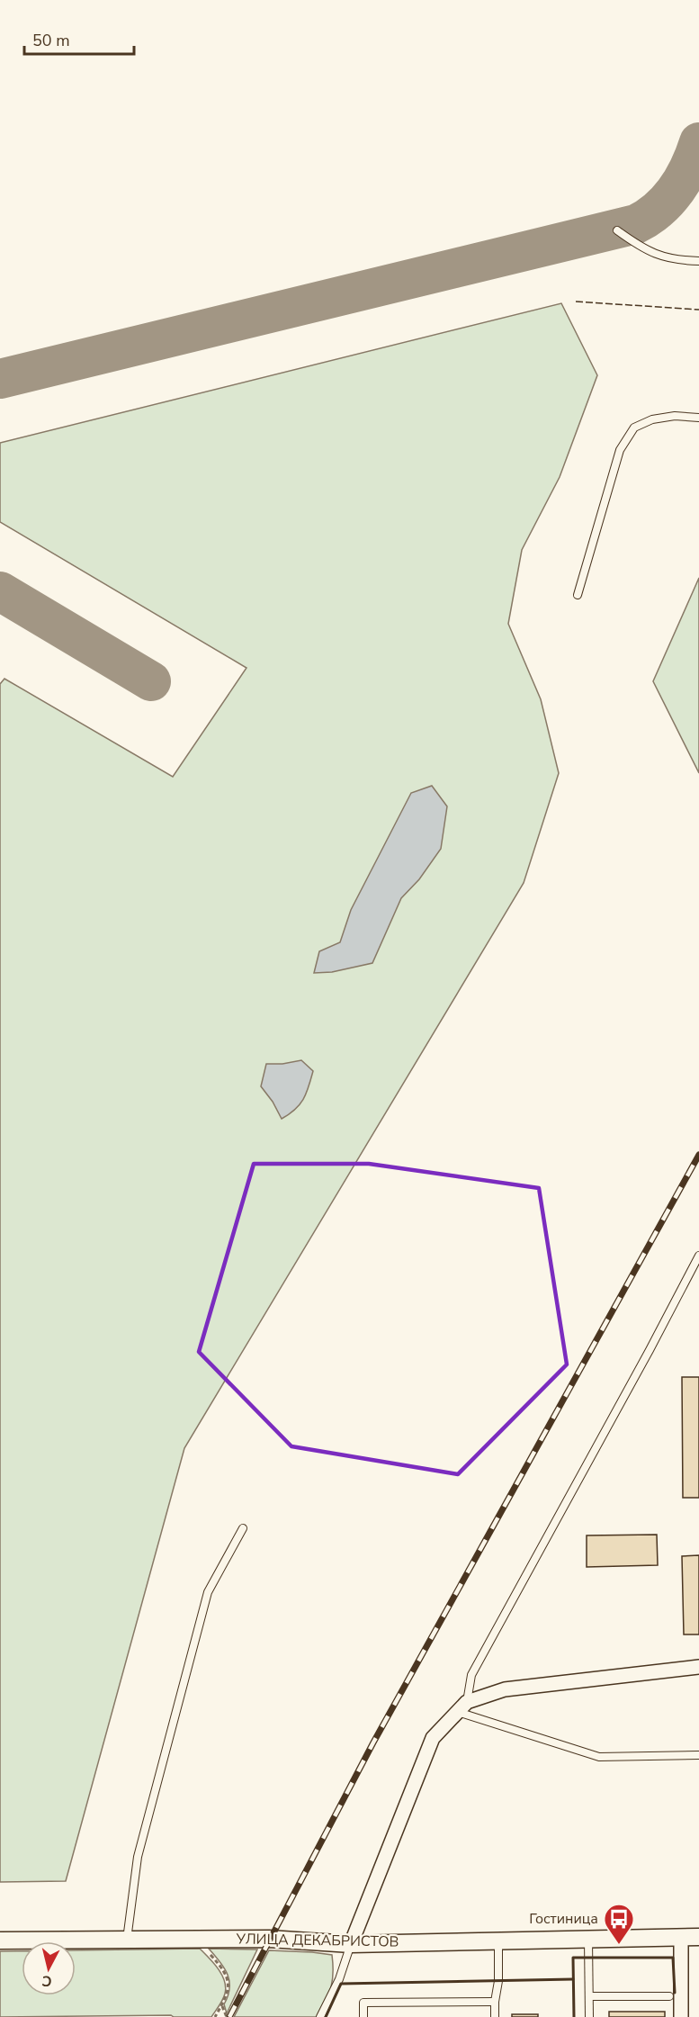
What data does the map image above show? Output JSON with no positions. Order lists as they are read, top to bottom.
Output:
{
  "streets": {
    "street": ["УЛИЦА ДЕКАБРИСТОВ"]
  },
  "places": {
    "bus stop": ["Гостиница"]
  },
  "scale_bar": "50 m",
  "north": "bottom"
}
